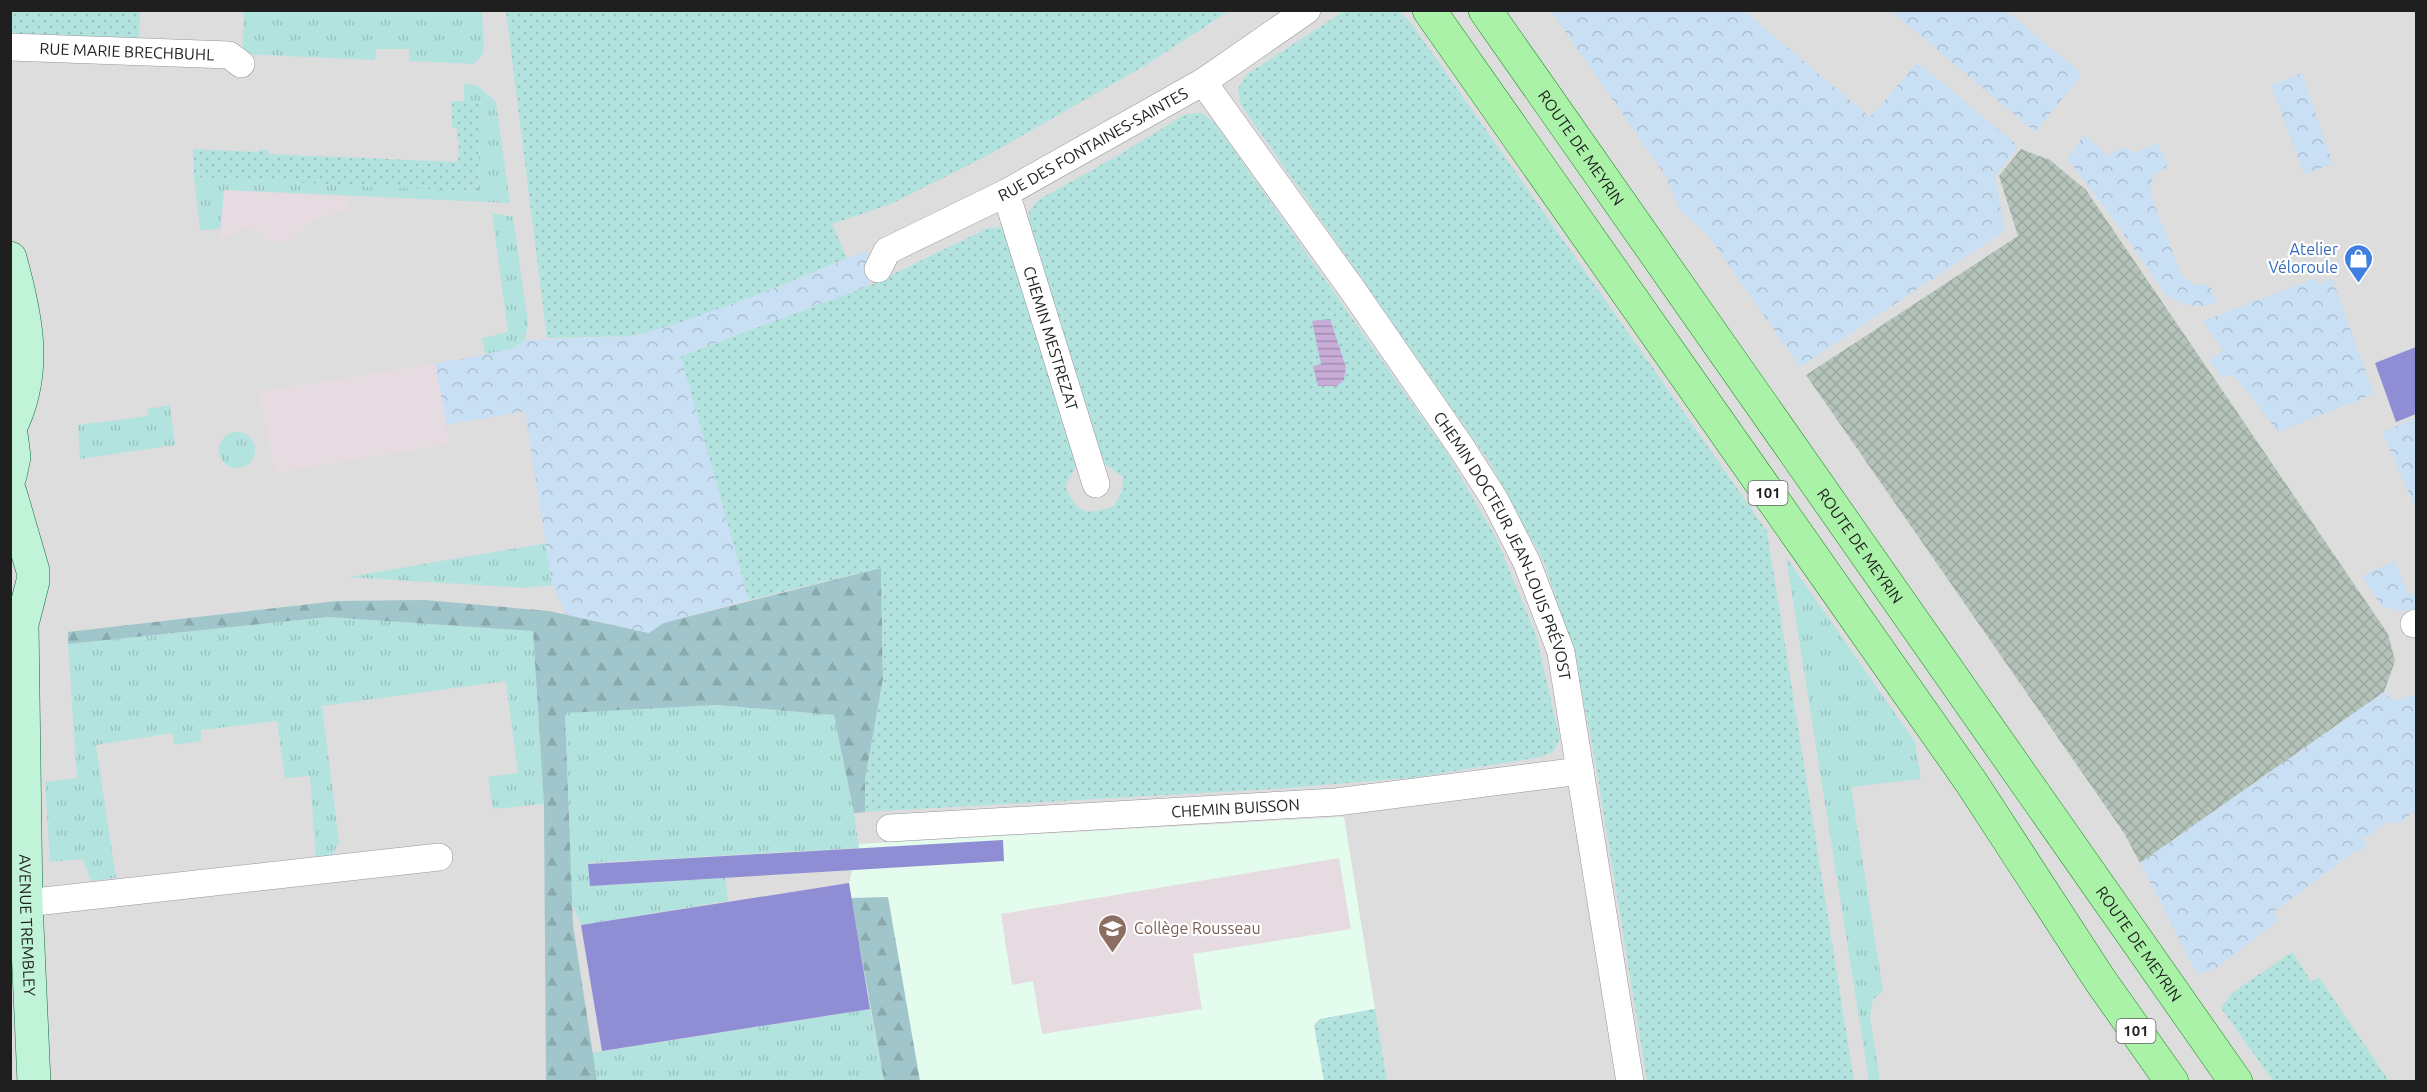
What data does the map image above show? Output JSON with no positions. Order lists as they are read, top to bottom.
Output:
{
  "streets": {
    "main road": ["ROUTE DE MEYRIN", "101"],
    "street": [
      "RUE MARIE BRECHBUHL",
      "RUE DES FONTAINES-SAINTES",
      "CHEMIN MESTREZAT",
      "CHEMIN DOCTEUR JEAN-LOUIS PRÉVOST",
      "CHEMIN BUISSON",
      "AVENUE TREMBLEY"
    ]
  },
  "crossings": [
    ["RUE DES FONTAINES-SAINTES", "CHEMIN MESTREZAT"],
    ["RUE DES FONTAINES-SAINTES", "CHEMIN DOCTEUR JEAN-LOUIS PRÉVOST"],
    ["CHEMIN DOCTEUR JEAN-LOUIS PRÉVOST", "CHEMIN BUISSON"]
  ],
  "places": {
    "shop": ["Atelier Véloroule"],
    "school or university": ["Collège Rousseau"]
  }
}
